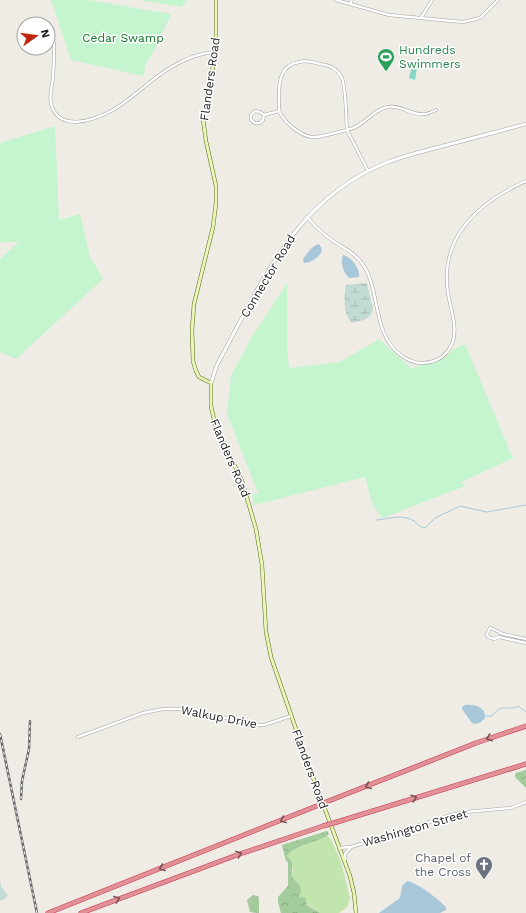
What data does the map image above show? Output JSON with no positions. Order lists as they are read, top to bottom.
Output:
{
  "streets": {
    "main road": ["Flanders Road"],
    "street": ["Connector Road", "Walkup Drive", "Washington Street"]
  },
  "crossings": [
    ["Flanders Road", "Connector Road"],
    ["Flanders Road", "Walkup Drive"],
    ["Flanders Road", "Washington Street"]
  ],
  "parks": ["Cedar Swamp"],
  "places": {
    "sports": ["Hundreds Swimmers"],
    "church": ["Chapel of the Cross"]
  },
  "north": "right"
}
